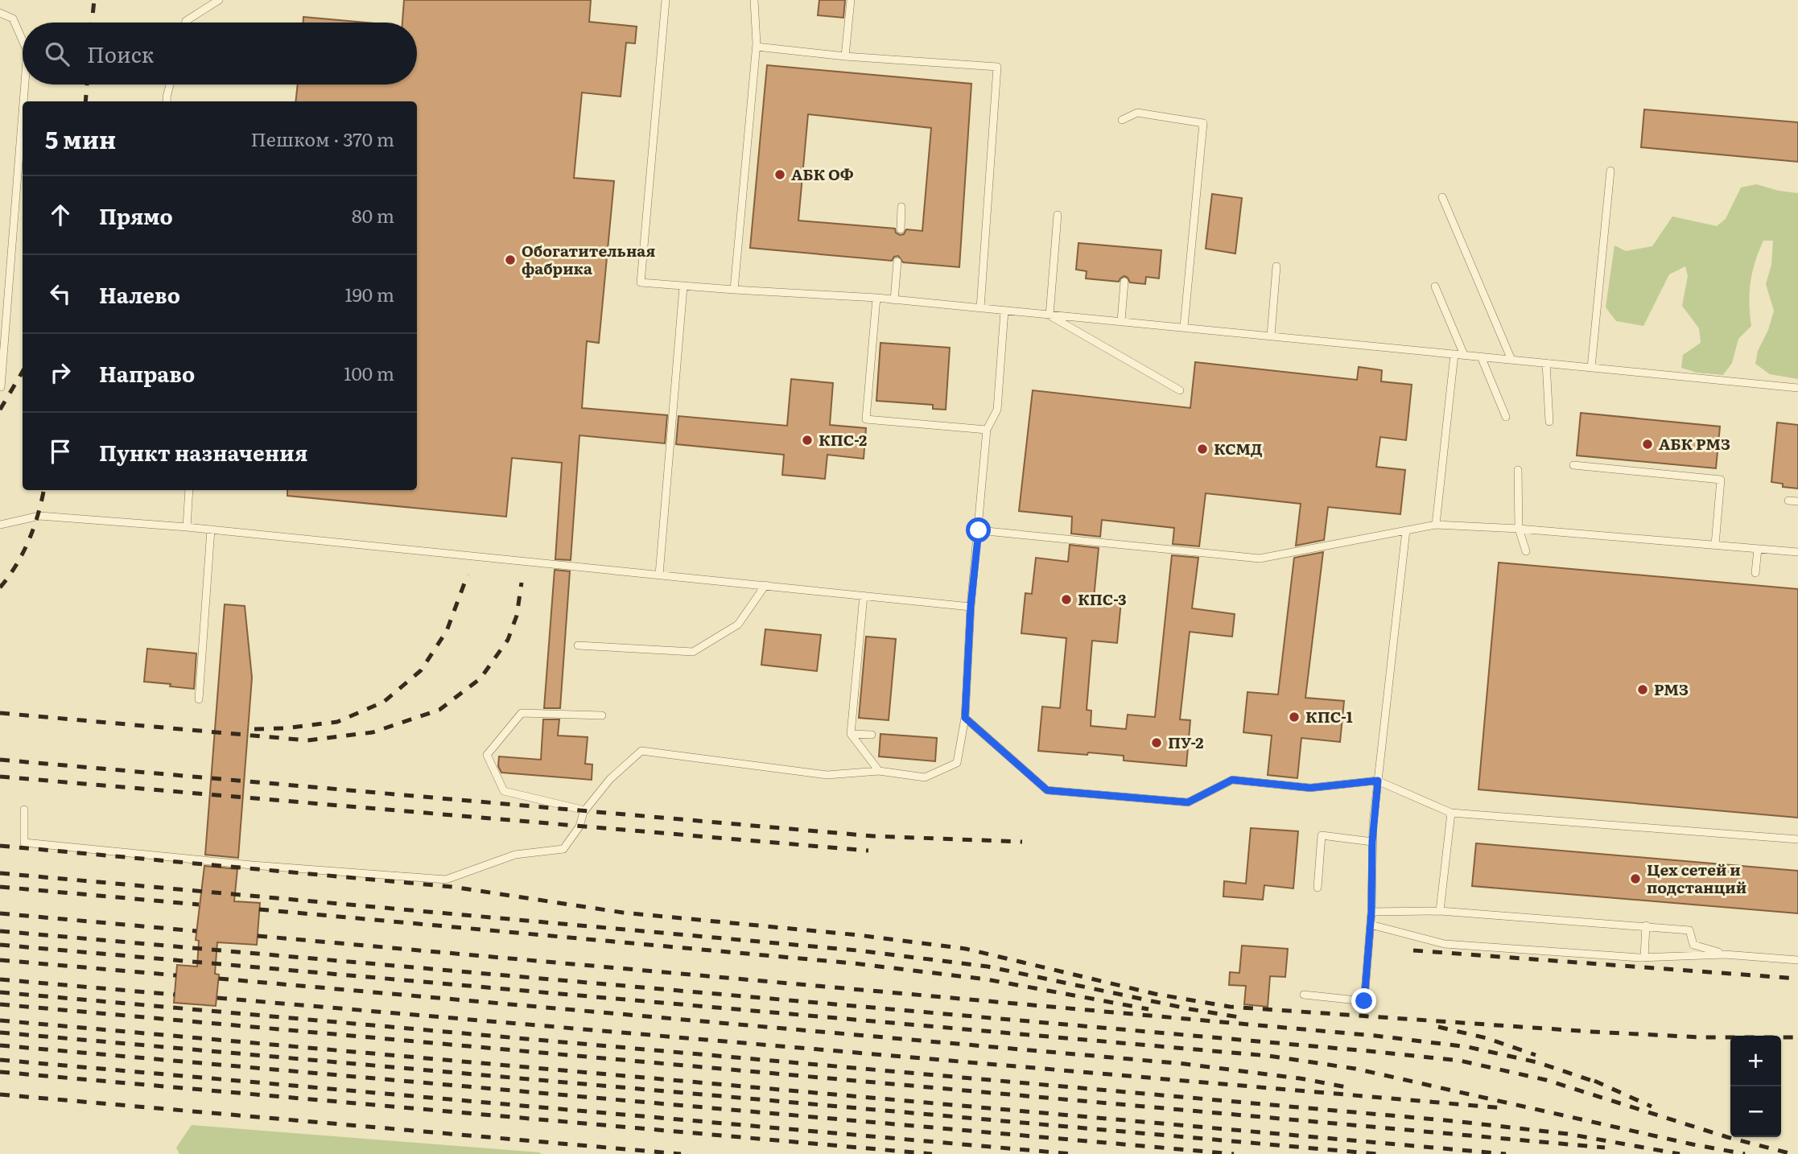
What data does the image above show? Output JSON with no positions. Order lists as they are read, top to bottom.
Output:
{
  "places": [
    "АБК ОФ",
    "Обогатительная фабрика",
    "КПС-2",
    "АБК РМЗ",
    "КСМД",
    "КПС-3",
    "РМЗ",
    "КПС-1",
    "ПУ-2",
    "Цех сетей и подстанций"
  ],
  "page": {
    "search": "Поиск",
    "heading": ["5 мин", "Пешком · 370 m"],
    "list": [
      ["Прямо", "80 m"],
      ["Налево", "190 m"],
      ["Направо", "100 m"],
      "Пункт назначения"
    ],
    "map_buttons": ["+", "−"]
  }
}
